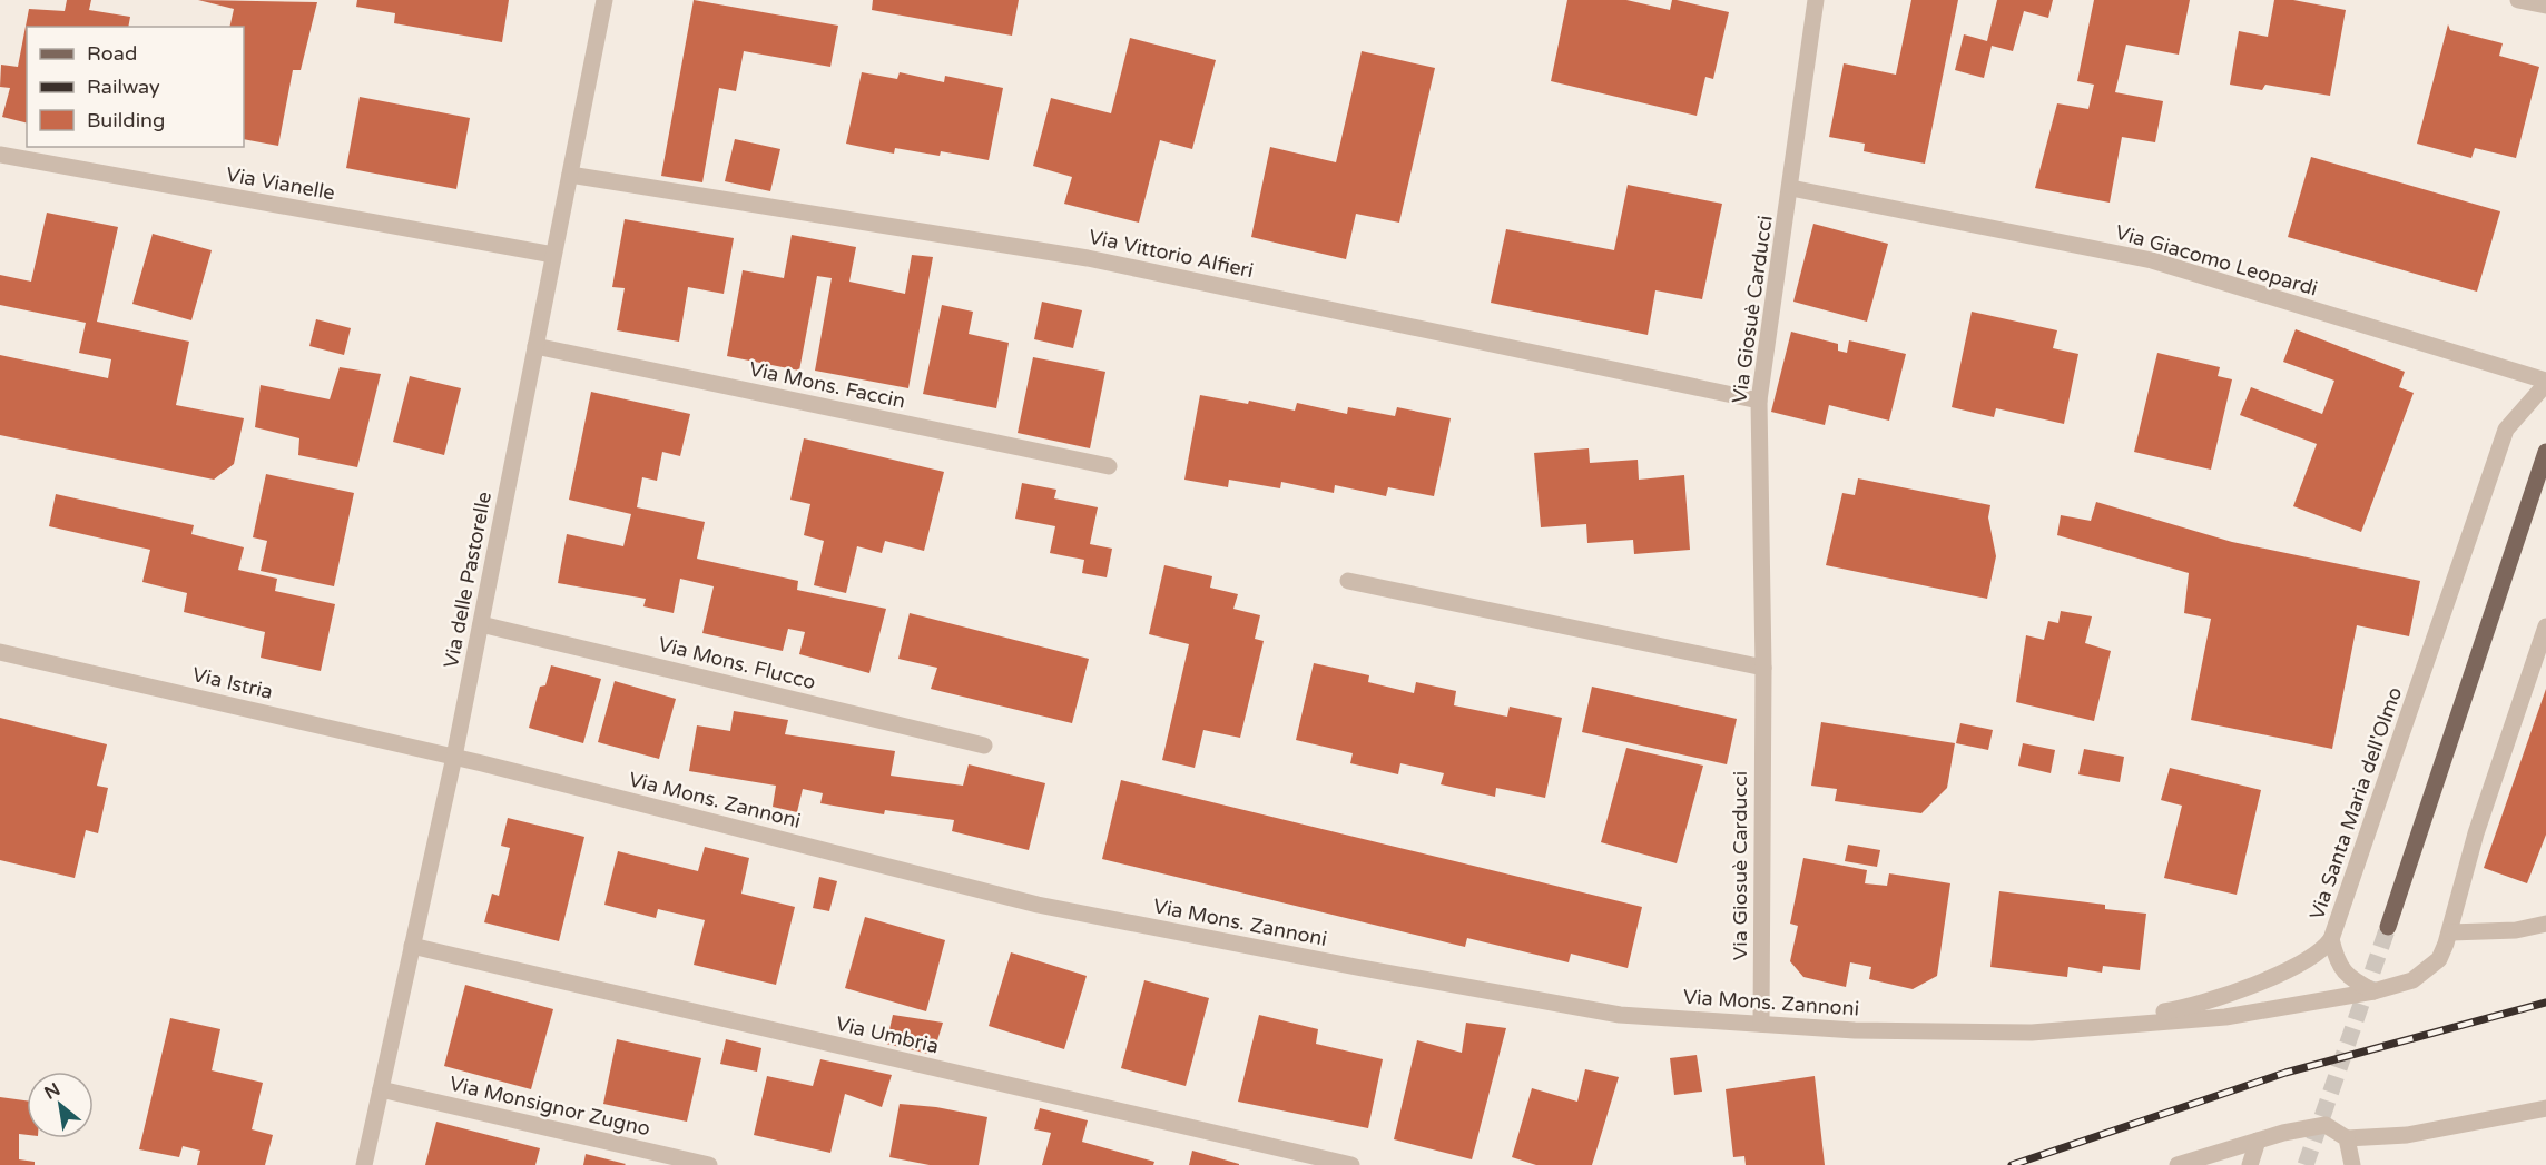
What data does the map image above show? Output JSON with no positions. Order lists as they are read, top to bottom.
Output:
{
  "streets": {
    "street": [
      "Via Vianelle",
      "Via Vittorio Alfieri",
      "Via Giacomo Leopardi",
      "Via Giosuè Carducci",
      "Via Mons. Faccin",
      "Via delle Pastorelle",
      "Via Mons. Flucco",
      "Via Istria",
      "Via Mons. Zannoni",
      "Via Santa Maria dell'Olmo",
      "Via Umbria",
      "Via Monsignor Zugno"
    ]
  },
  "crossings": [
    ["Via Vianelle", "Via delle Pastorelle"],
    ["Via Vittorio Alfieri", "Via Giosuè Carducci"],
    ["Via Vittorio Alfieri", "Via delle Pastorelle"],
    ["Via Giacomo Leopardi", "Via Giosuè Carducci"],
    ["Via Giacomo Leopardi", "Via Santa Maria dell'Olmo"],
    ["Via Giosuè Carducci", "Via Mons. Zannoni"],
    ["Via Mons. Faccin", "Via delle Pastorelle"],
    ["Via delle Pastorelle", "Via Mons. Flucco"],
    ["Via delle Pastorelle", "Via Istria"],
    ["Via delle Pastorelle", "Via Mons. Zannoni"],
    ["Via delle Pastorelle", "Via Umbria"],
    ["Via delle Pastorelle", "Via Monsignor Zugno"],
    ["Via Istria", "Via Mons. Zannoni"],
    ["Via Mons. Zannoni", "Via Santa Maria dell'Olmo"]
  ],
  "legend": ["Road", "Railway", "Building"],
  "north": "top left"
}
